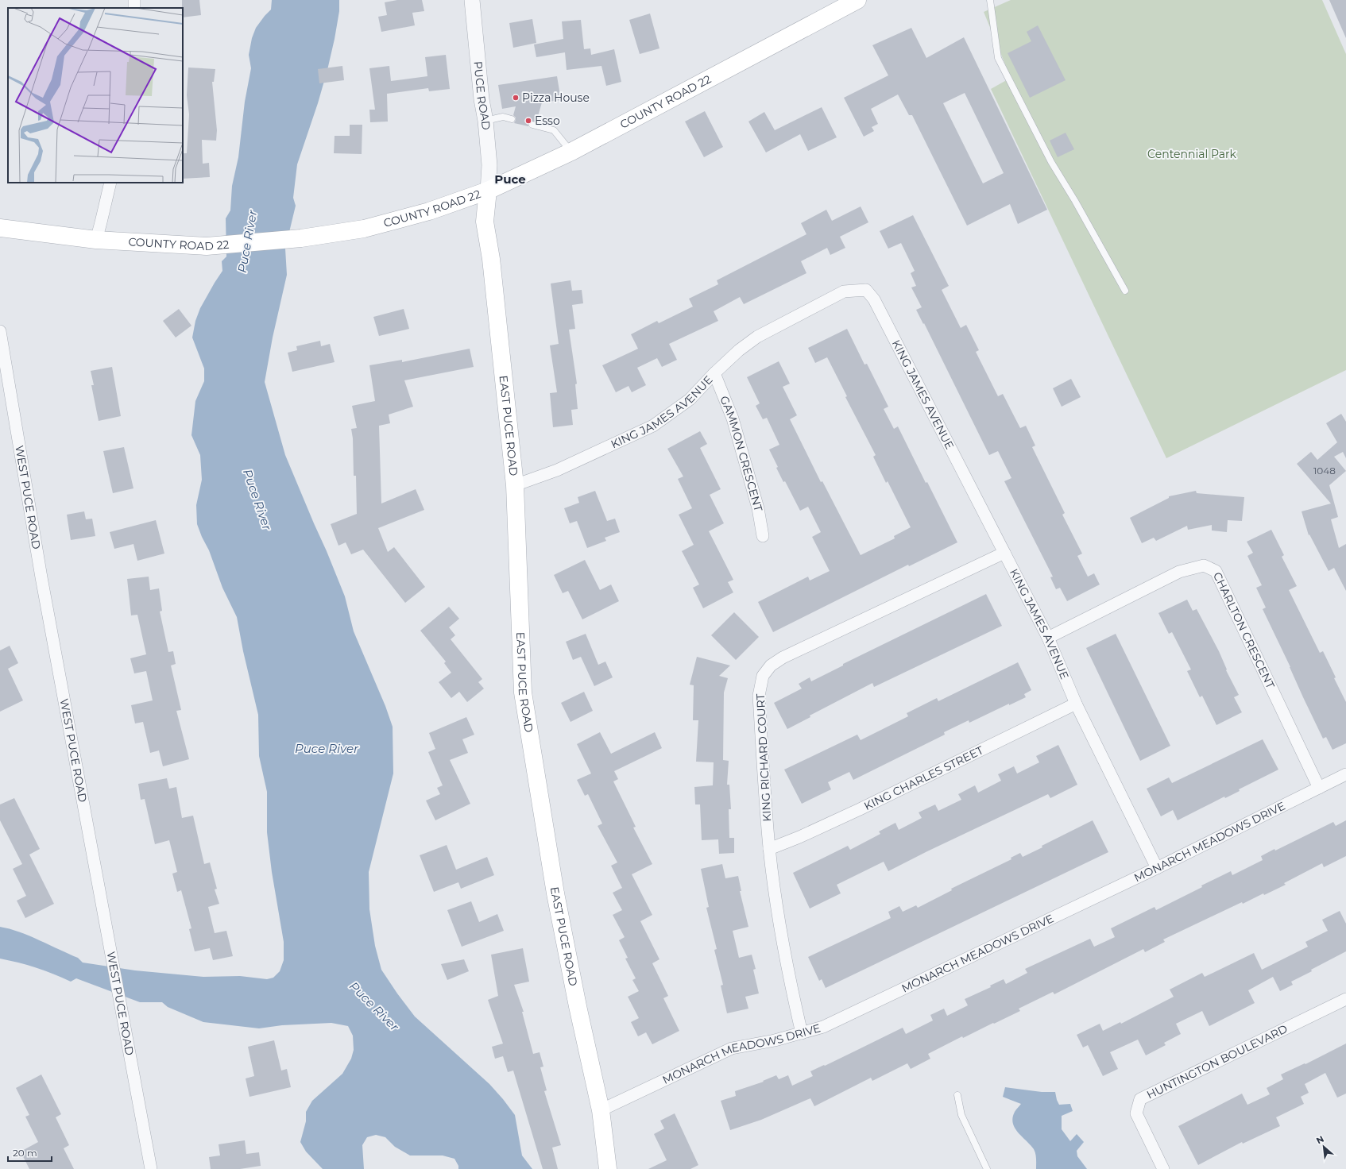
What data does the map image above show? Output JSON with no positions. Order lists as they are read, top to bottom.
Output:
{
  "streets": {
    "main road": ["COUNTY ROAD 22", "EAST PUCE ROAD"],
    "street": [
      "PUCE ROAD",
      "KING JAMES AVENUE",
      "GAMMON CRESCENT",
      "WEST PUCE ROAD",
      "CHARLTON CRESCENT",
      "KING RICHARD COURT",
      "KING CHARLES STREET",
      "MONARCH MEADOWS DRIVE",
      "HUNTINGTON BOULEVARD"
    ]
  },
  "crossings": [
    ["PUCE ROAD", "COUNTY ROAD 22"],
    ["PUCE ROAD", "EAST PUCE ROAD"],
    ["COUNTY ROAD 22", "EAST PUCE ROAD"],
    ["KING JAMES AVENUE", "EAST PUCE ROAD"],
    ["KING JAMES AVENUE", "GAMMON CRESCENT"],
    ["KING JAMES AVENUE", "CHARLTON CRESCENT"],
    ["KING JAMES AVENUE", "KING RICHARD COURT"],
    ["KING JAMES AVENUE", "KING CHARLES STREET"],
    ["KING JAMES AVENUE", "MONARCH MEADOWS DRIVE"],
    ["EAST PUCE ROAD", "MONARCH MEADOWS DRIVE"],
    ["CHARLTON CRESCENT", "MONARCH MEADOWS DRIVE"],
    ["KING RICHARD COURT", "KING CHARLES STREET"],
    ["KING RICHARD COURT", "MONARCH MEADOWS DRIVE"]
  ],
  "districts": ["Puce"],
  "water": ["Puce River"],
  "parks": ["Centennial Park"],
  "places": ["Pizza House", "Esso"],
  "house_numbers": ["1048"],
  "scale_bar": "20 m",
  "north": "top left"
}
